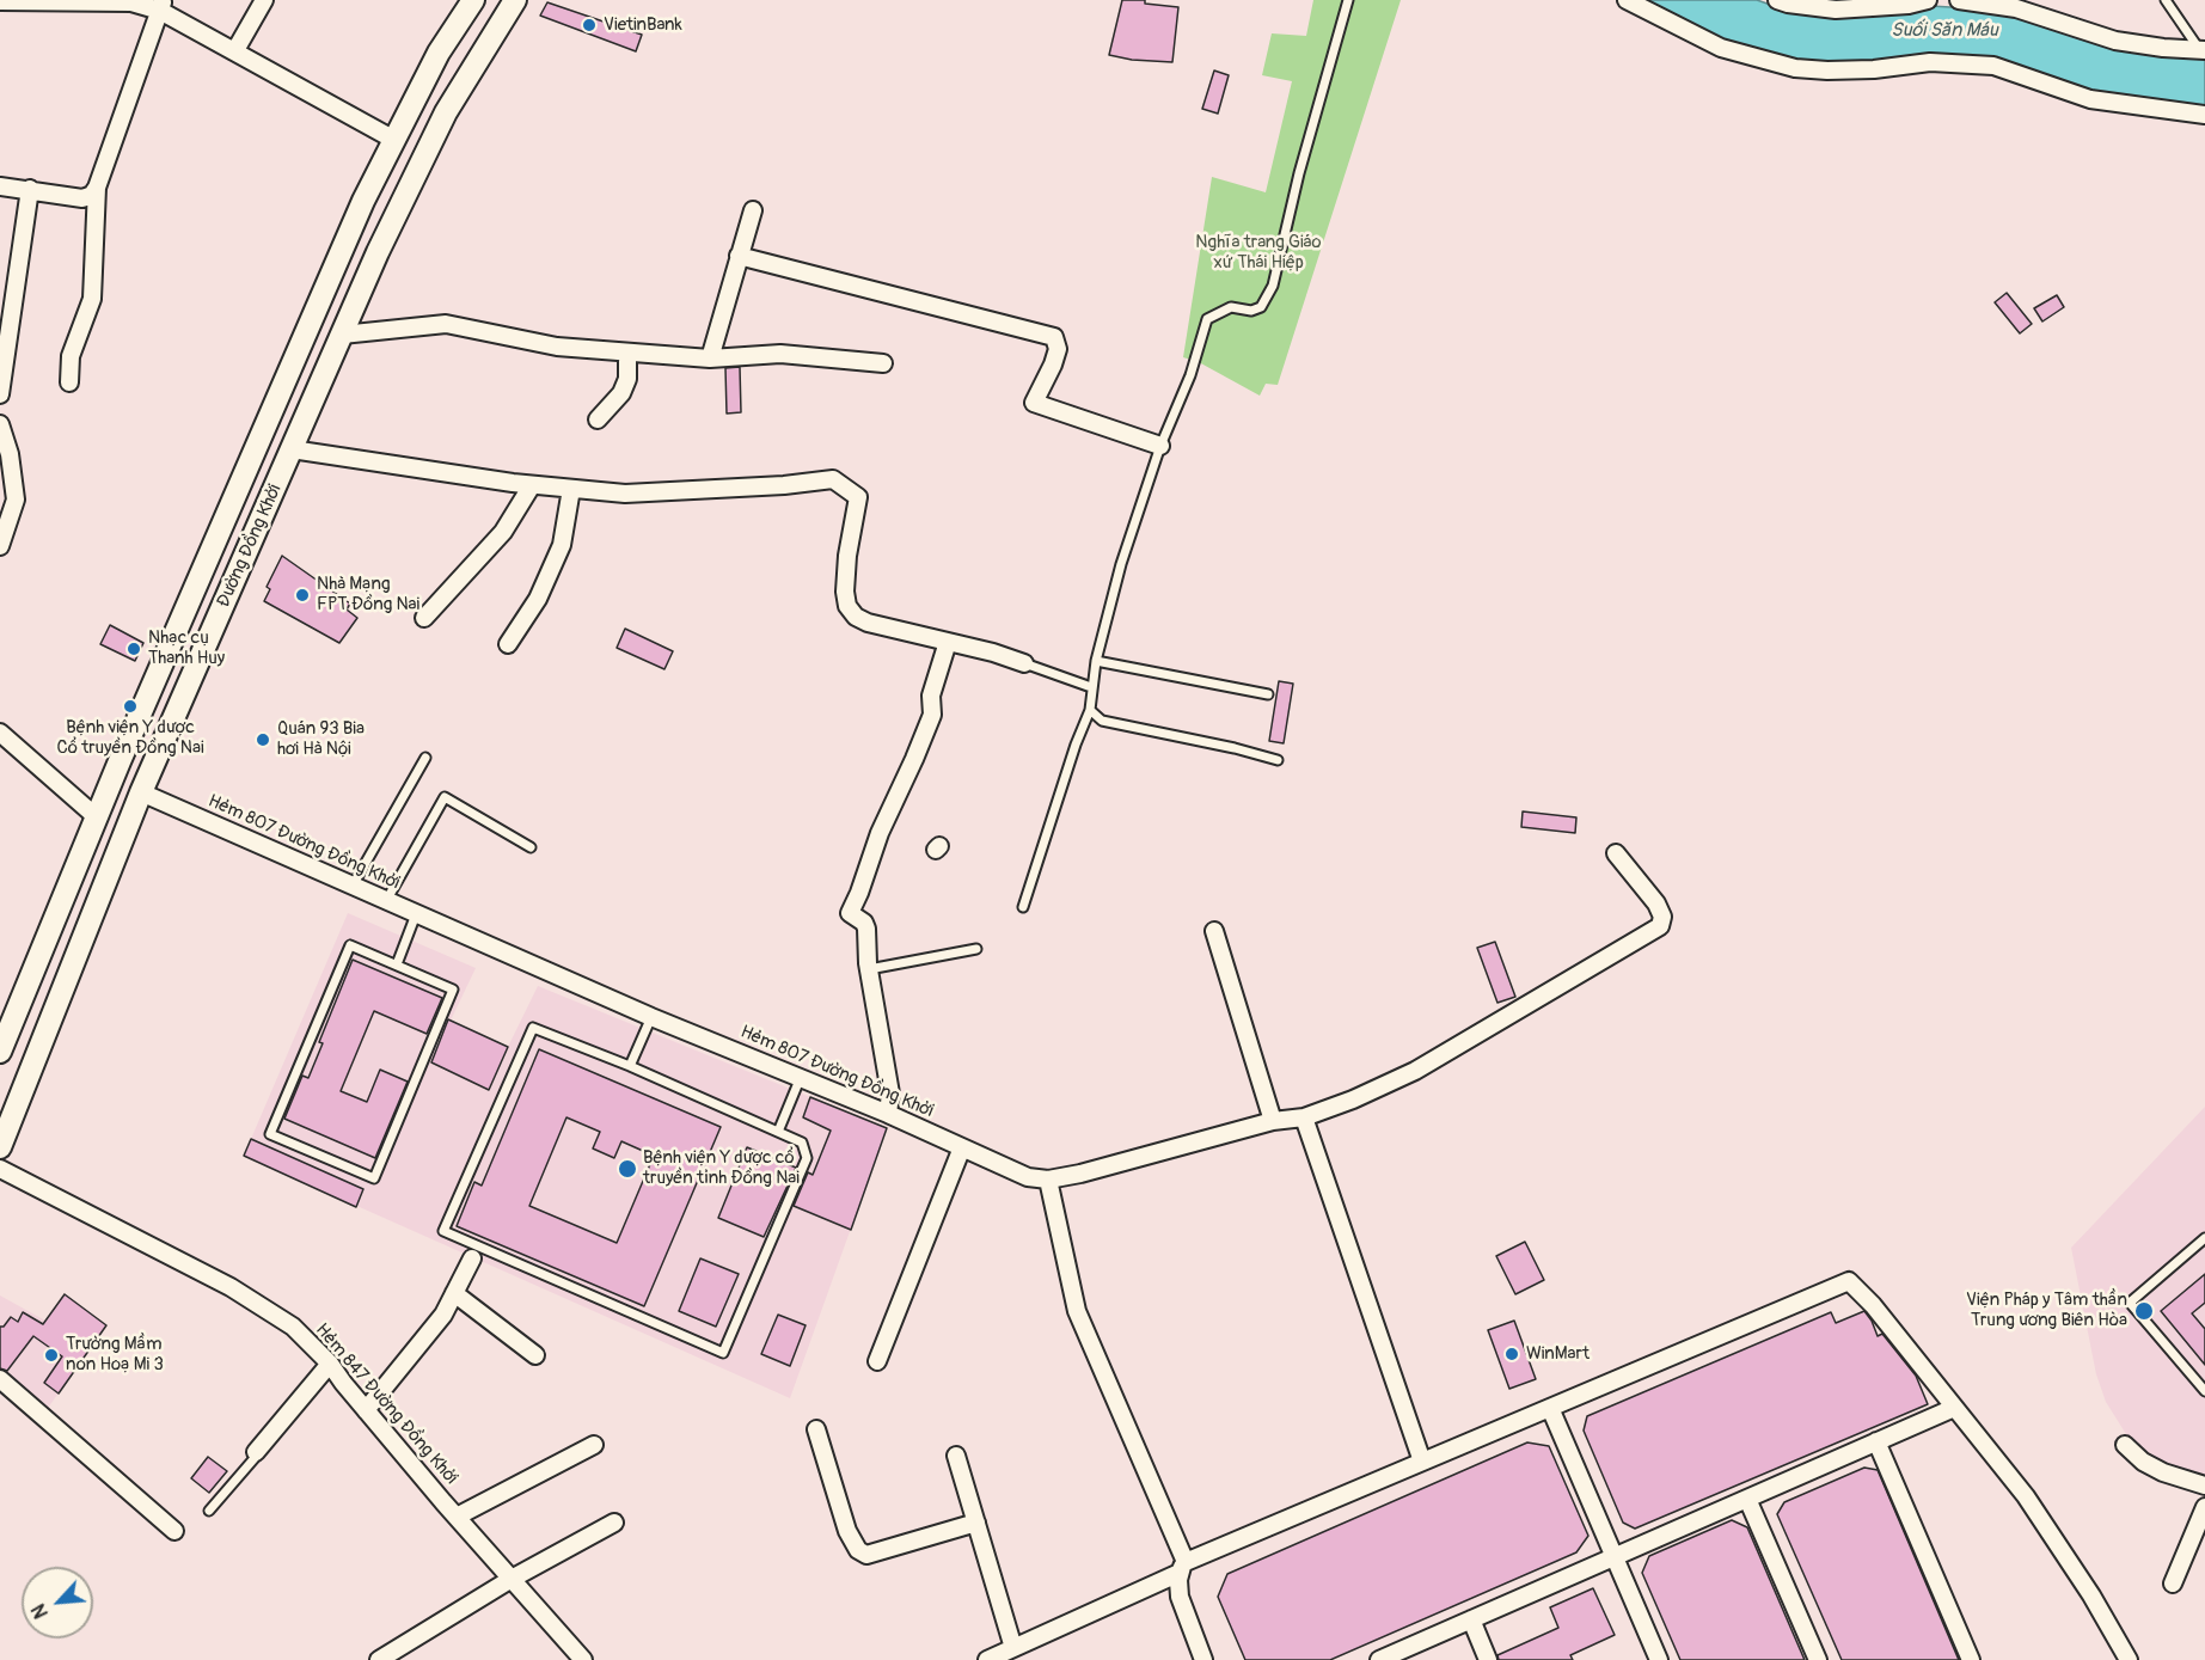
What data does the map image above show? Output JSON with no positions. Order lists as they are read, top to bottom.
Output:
{
  "streets": {
    "main road": ["Đường Đồng Khởi"],
    "street": ["Hẻm 807 Đường Đồng Khởi", "Hẻm 847 Đường Đồng Khởi"]
  },
  "crossings": [
    ["Đường Đồng Khởi", "Hẻm 807 Đường Đồng Khởi"]
  ],
  "water": ["Suối Săn Máu"],
  "parks": ["Nghĩa trang Giáo xứ Thái Hiệp"],
  "places": [
    "VietinBank",
    "Nhà Mạng FPT Đồng Nai",
    "Nhạc cụ Thanh Huy",
    "Bệnh viện Y dược Cổ truyền Đồng Nai",
    "Quán 93 Bia hơi Hà Nội",
    "Bệnh viện Y dược cổ truyền tỉnh Đồng Nai",
    "Viện Pháp y Tâm thần Trung ương Biên Hòa",
    "WinMart",
    "Trường Mầm non Hoạ Mi 3"
  ],
  "north": "bottom left"
}
